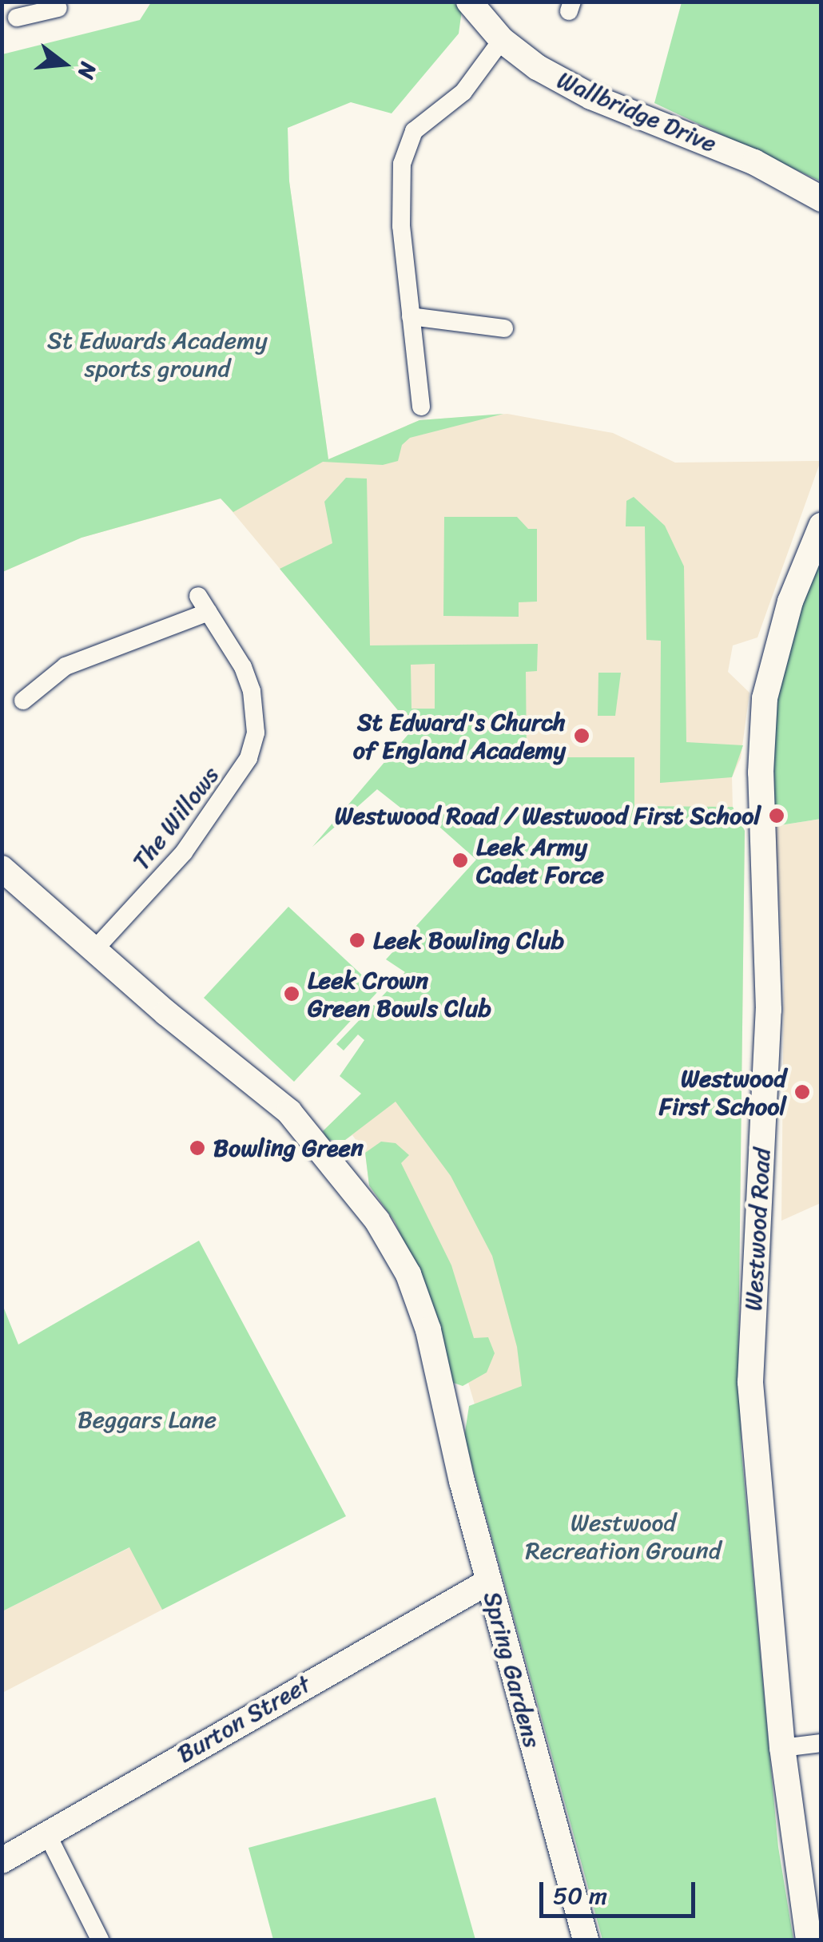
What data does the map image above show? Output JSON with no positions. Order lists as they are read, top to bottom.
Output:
{
  "streets": {
    "street": [
      "Wallbridge Drive",
      "The Willows",
      "Westwood Road",
      "Spring Gardens",
      "Burton Street"
    ]
  },
  "crossings": [
    ["The Willows", "Spring Gardens"],
    ["Spring Gardens", "Burton Street"]
  ],
  "parks": ["St Edwards Academy sports ground", "Beggars Lane", "Westwood Recreation Ground"],
  "places": [
    "St Edward's Church of England Academy",
    "Westwood Road / Westwood First School",
    "Leek Army Cadet Force",
    "Leek Bowling Club",
    "Leek Crown Green Bowls Club",
    "Westwood First School",
    "Bowling Green"
  ],
  "scale_bar": "50 m",
  "north": "right"
}
